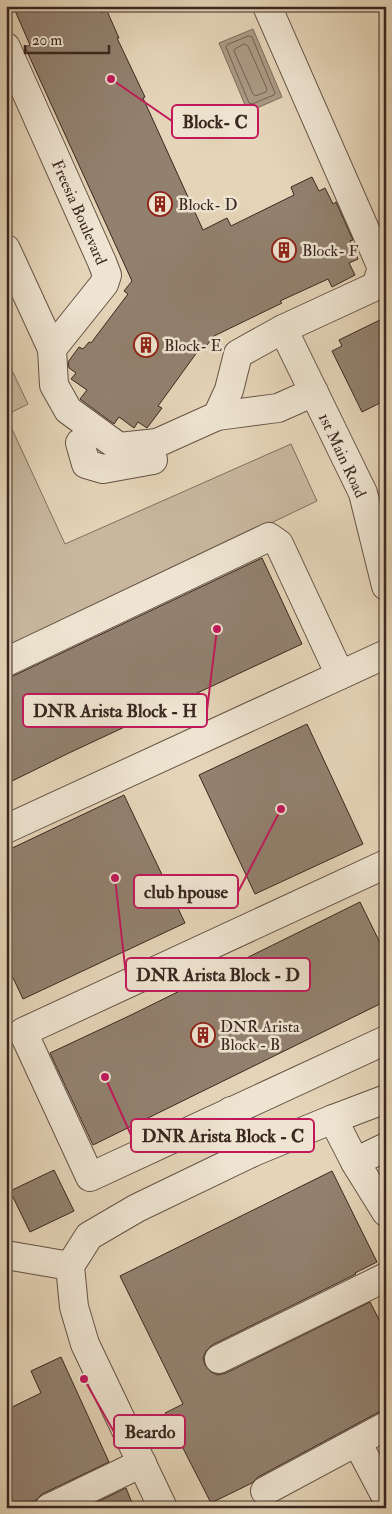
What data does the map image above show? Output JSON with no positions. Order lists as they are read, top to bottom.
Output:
{
  "streets": {
    "street": ["Freesia Boulevard", "1st Main Road"]
  },
  "places": {
    "other": [
      "Block- C",
      "DNR Arista Block - H",
      "club hpouse",
      "DNR Arista Block - D",
      "DNR Arista Block - C",
      "Beardo"
    ],
    "building": [
      "Block- D",
      "Block- F",
      "Block- E",
      "DNR Arista Block - B"
    ]
  },
  "scale_bar": "20 m"
}
